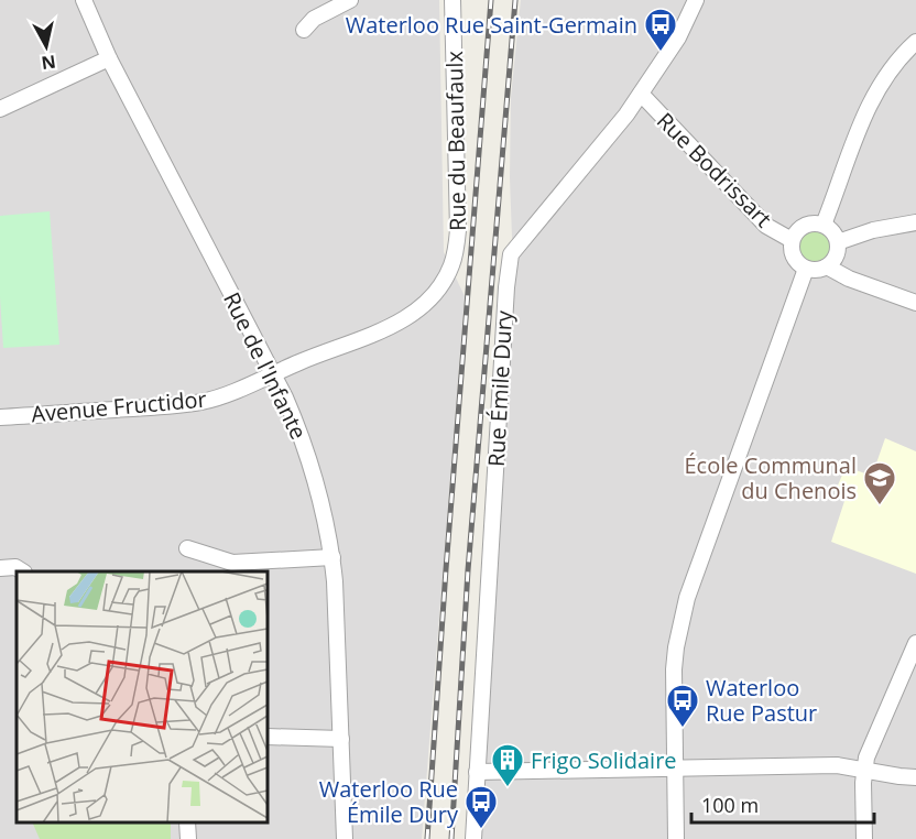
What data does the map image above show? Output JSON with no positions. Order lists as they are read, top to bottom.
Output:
{
  "streets": {
    "street": [
      "Rue du Beaufaulx",
      "Rue Bodrissart",
      "Rue de l'Infante",
      "Rue Émile Dury",
      "Avenue Fructidor"
    ]
  },
  "crossings": [
    ["Rue du Beaufaulx", "Rue de l'Infante"],
    ["Rue du Beaufaulx", "Avenue Fructidor"],
    ["Rue Bodrissart", "Rue Émile Dury"],
    ["Rue de l'Infante", "Avenue Fructidor"]
  ],
  "places": {
    "bus stop": ["Waterloo Rue Saint-Germain", "Waterloo Rue Pastur", "Waterloo Rue Émile Dury"],
    "school or university": ["École Communal du Chenois"],
    "building": ["Frigo Solidaire"]
  },
  "scale_bar": "100 m",
  "north": "bottom"
}
